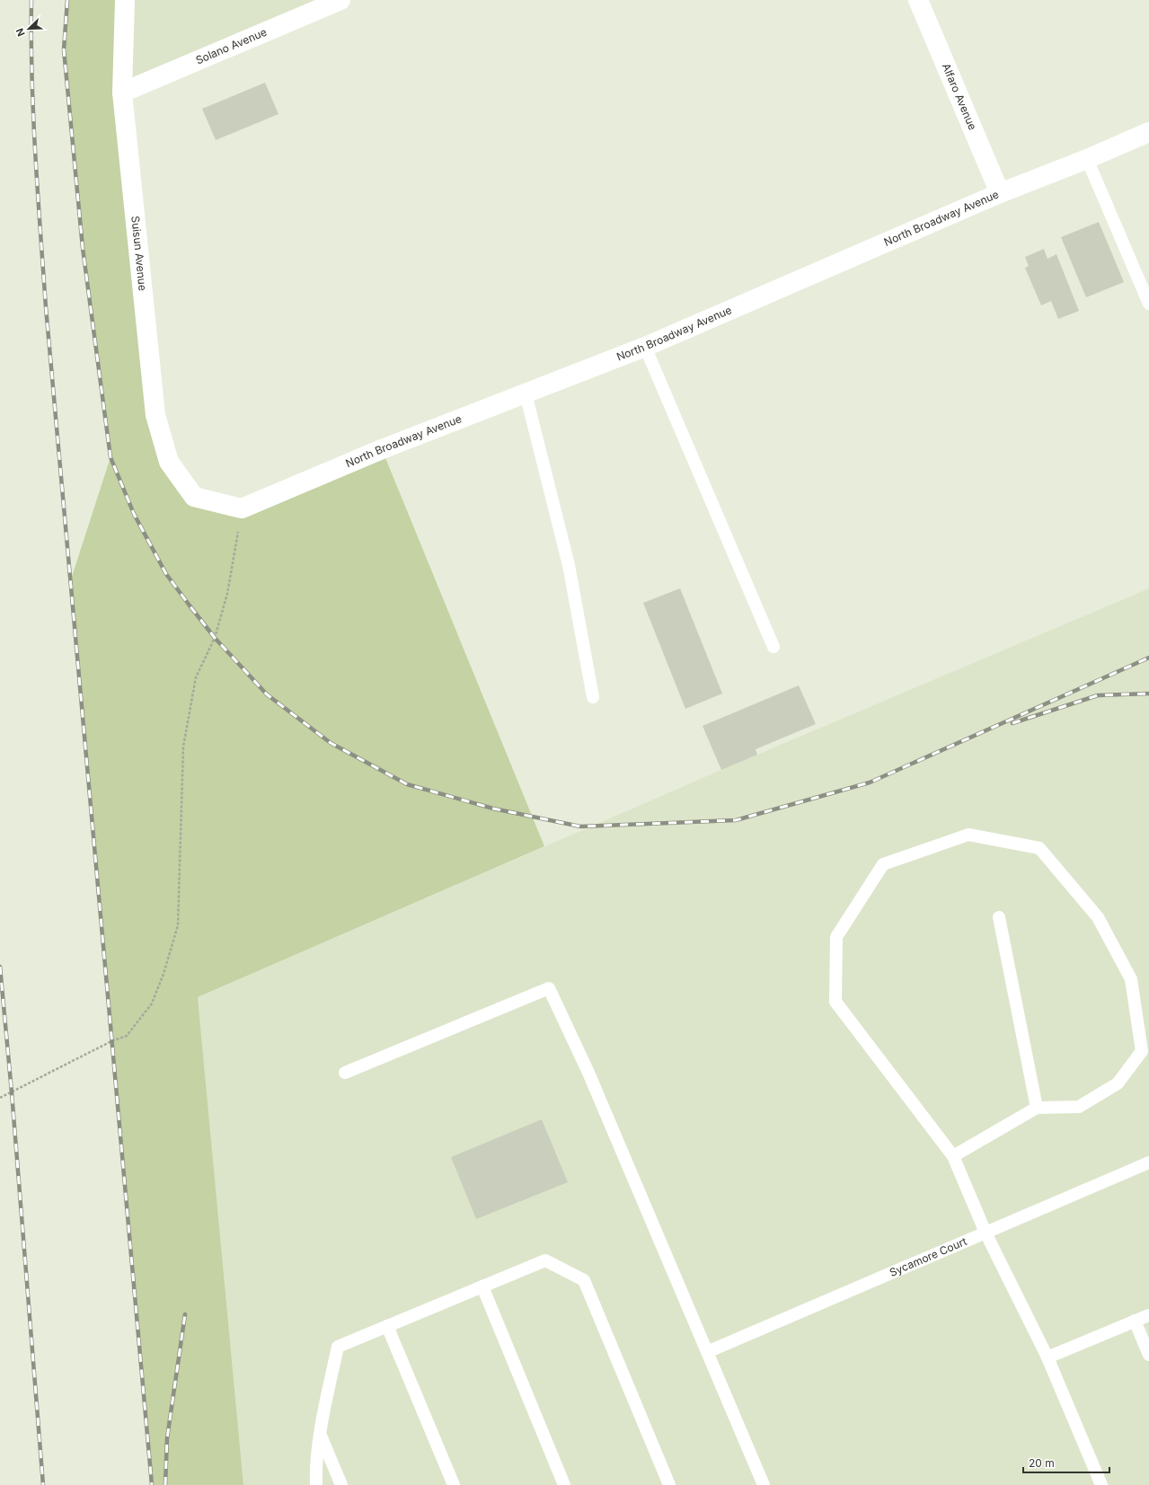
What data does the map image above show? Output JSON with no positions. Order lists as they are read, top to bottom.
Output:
{
  "streets": {
    "street": [
      "Solano Avenue",
      "Alfaro Avenue",
      "North Broadway Avenue",
      "Suisun Avenue"
    ],
    "lane": ["Sycamore Court"]
  },
  "crossings": [
    ["Solano Avenue", "Suisun Avenue"],
    ["Alfaro Avenue", "North Broadway Avenue"],
    ["North Broadway Avenue", "Suisun Avenue"]
  ],
  "scale_bar": "20 m",
  "north": "bottom left"
}
